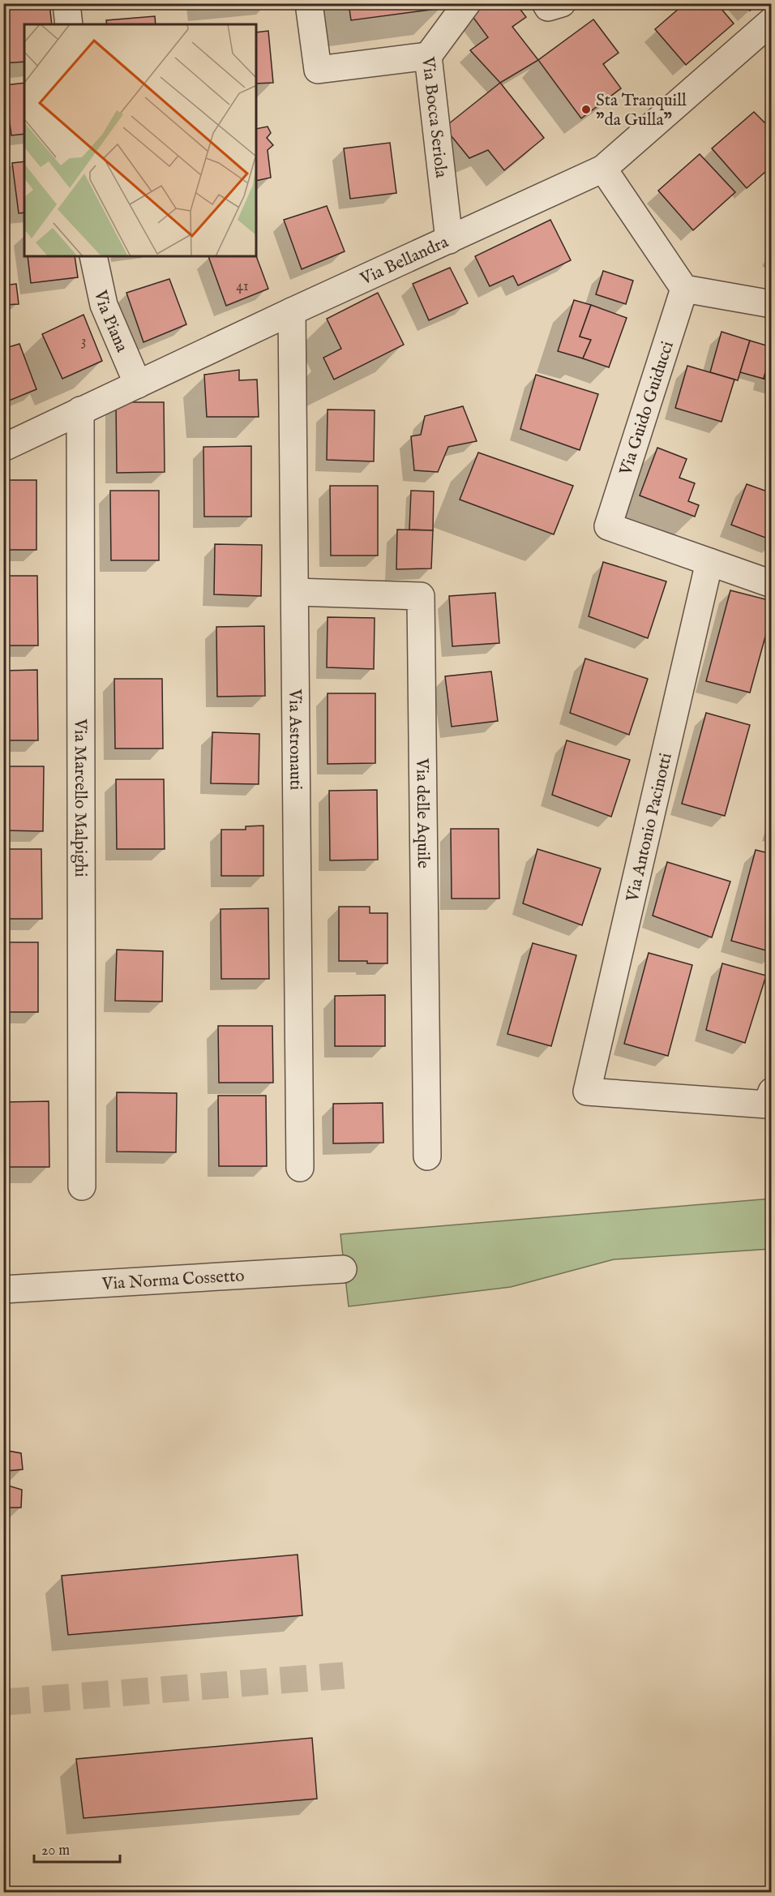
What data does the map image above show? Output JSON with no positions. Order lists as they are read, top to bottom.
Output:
{
  "streets": {
    "street": [
      "Via Bocca Seriola",
      "Via Bellandra",
      "Via Piana",
      "Via Guido Guiducci",
      "Via Astronauti",
      "Via Marcello Malpighi",
      "Via delle Aquile",
      "Via Antonio Pacinotti",
      "Via Norma Cossetto"
    ]
  },
  "crossings": [
    ["Via Bocca Seriola", "Via Bellandra"],
    ["Via Bellandra", "Via Piana"],
    ["Via Bellandra", "Via Astronauti"],
    ["Via Bellandra", "Via Marcello Malpighi"],
    ["Via Guido Guiducci", "Via Antonio Pacinotti"],
    ["Via Astronauti", "Via delle Aquile"]
  ],
  "places": ["Sta Tranquill \"da Gulla\""],
  "house_numbers": ["41", "3"],
  "scale_bar": "20 m"
}
